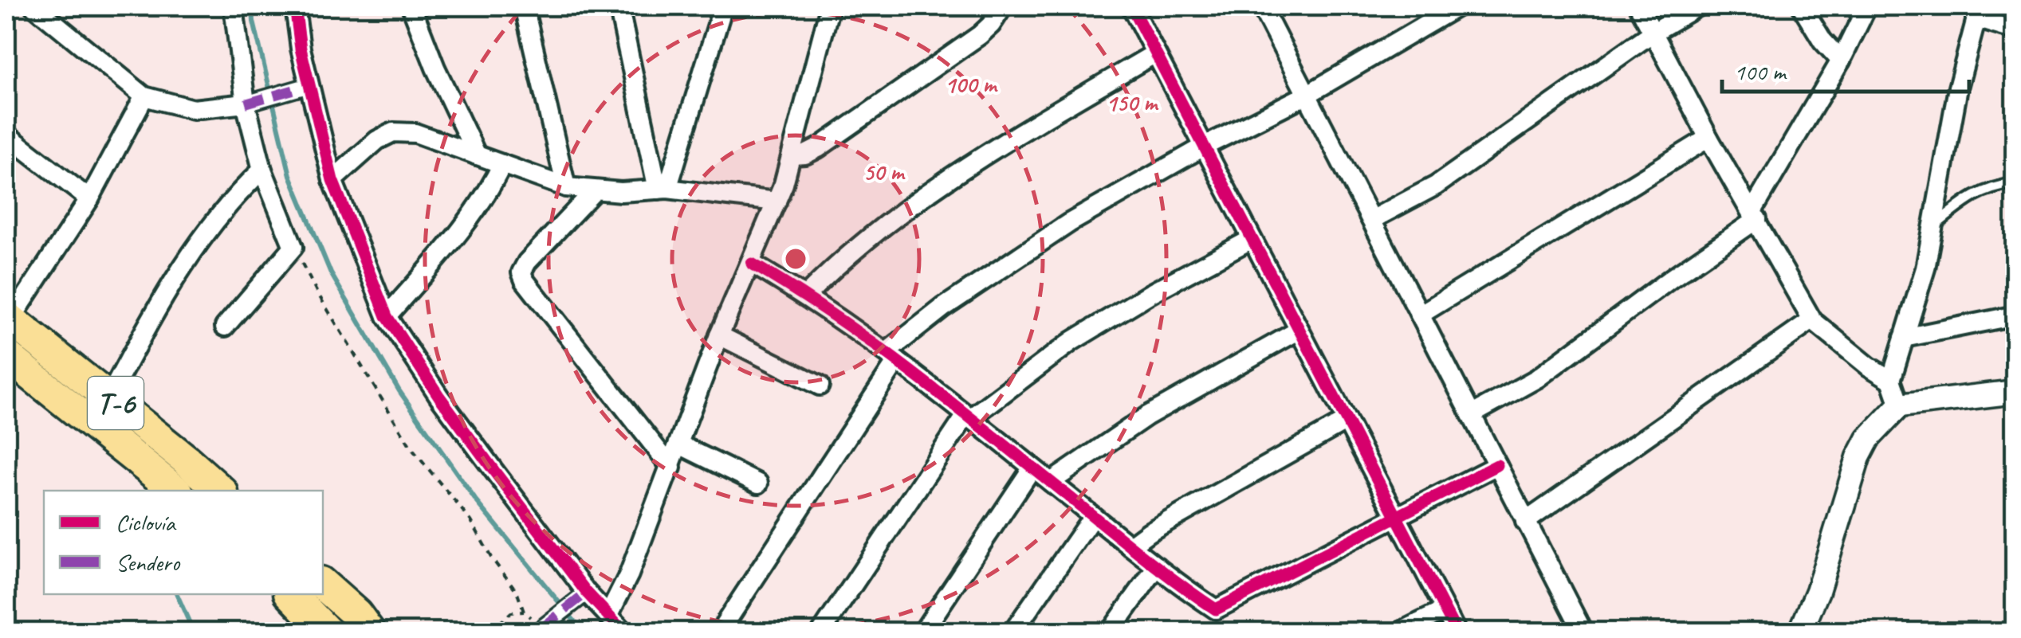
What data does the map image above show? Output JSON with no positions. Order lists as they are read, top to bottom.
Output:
{
  "streets": {
    "highway": ["T-6"]
  },
  "legend": ["Ciclovía", "Sendero"],
  "scale_bar": "100 m",
  "rings": ["100 m", "150 m", "50 m"]
}
